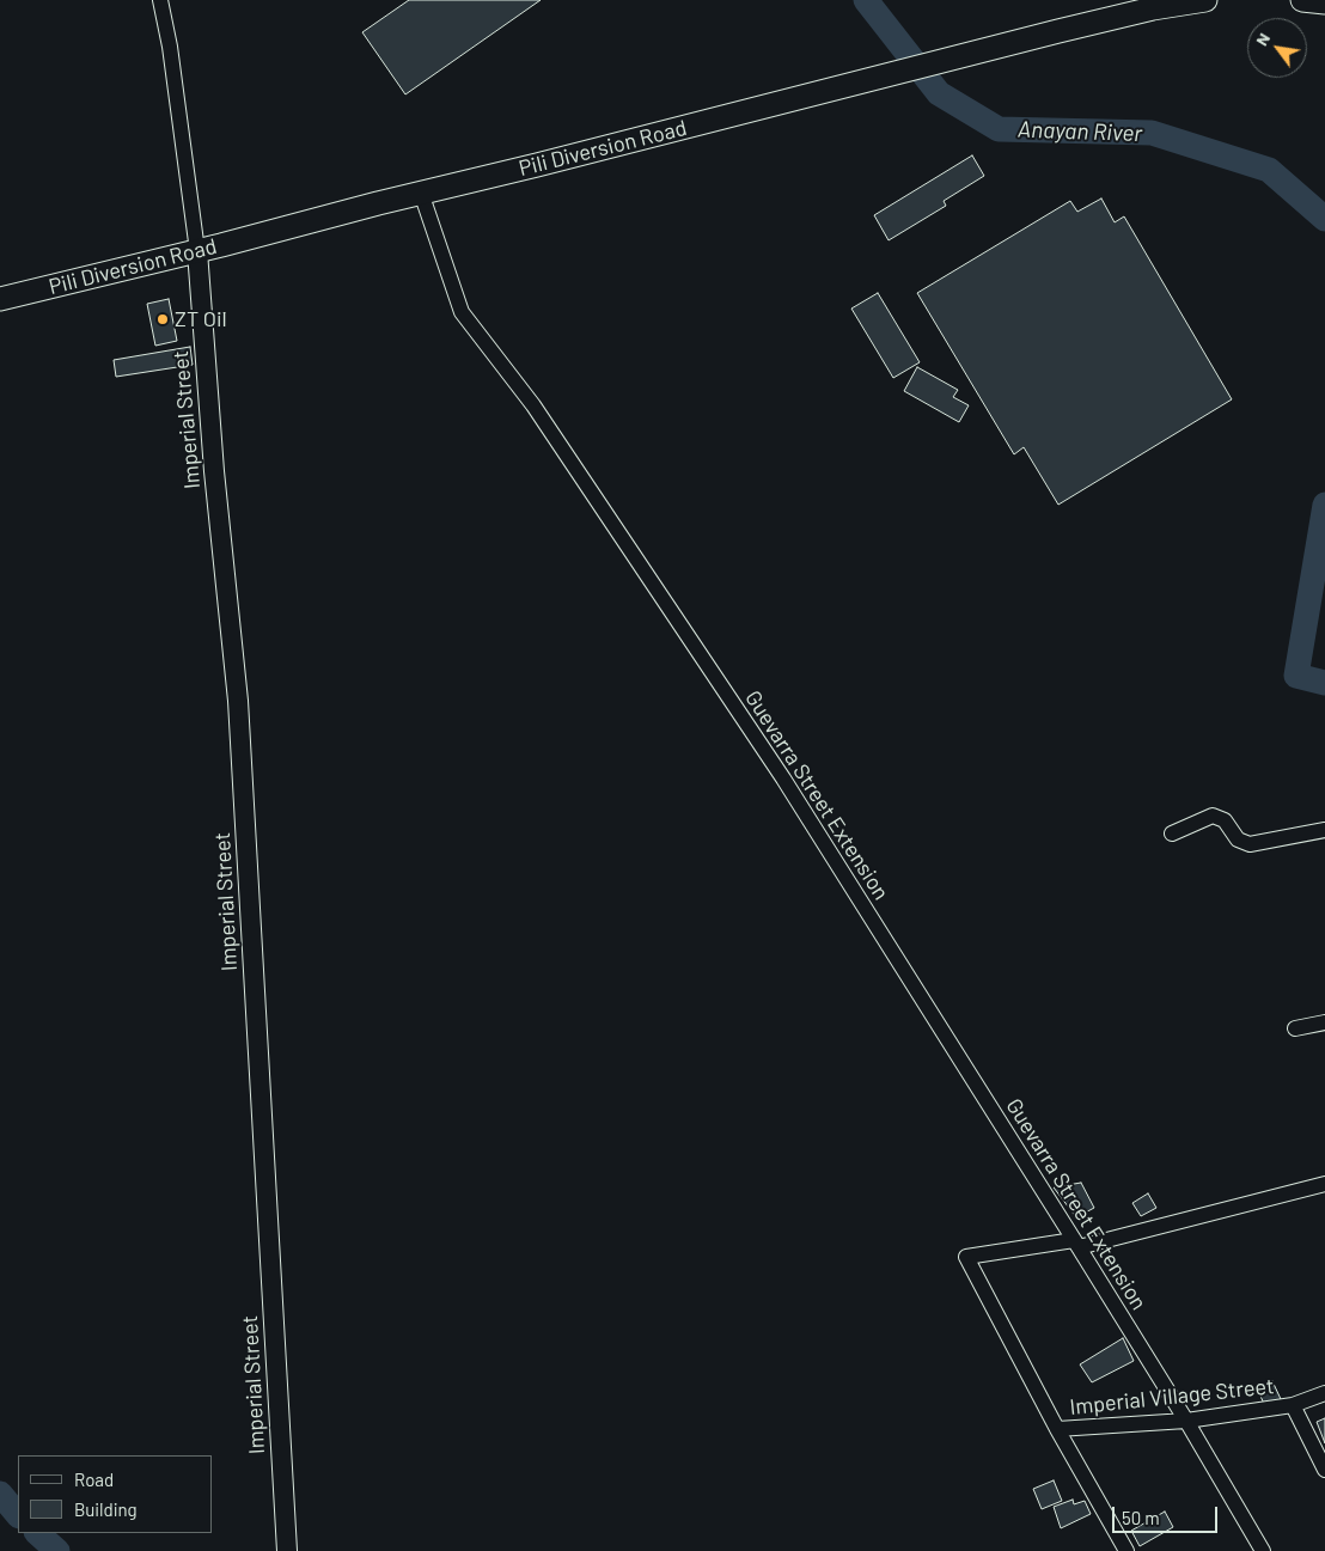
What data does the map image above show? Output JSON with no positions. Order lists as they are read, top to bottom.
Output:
{
  "streets": {
    "highway": ["Pili Diversion Road"],
    "main road": ["Imperial Street"],
    "street": ["Guevarra Street Extension", "Imperial Village Street"]
  },
  "crossings": [
    ["Pili Diversion Road", "Imperial Street"],
    ["Pili Diversion Road", "Guevarra Street Extension"],
    ["Guevarra Street Extension", "Imperial Village Street"]
  ],
  "water": ["Anayan River"],
  "places": ["ZT Oil"],
  "legend": ["Road", "Building"],
  "scale_bar": "50 m",
  "north": "top left"
}
